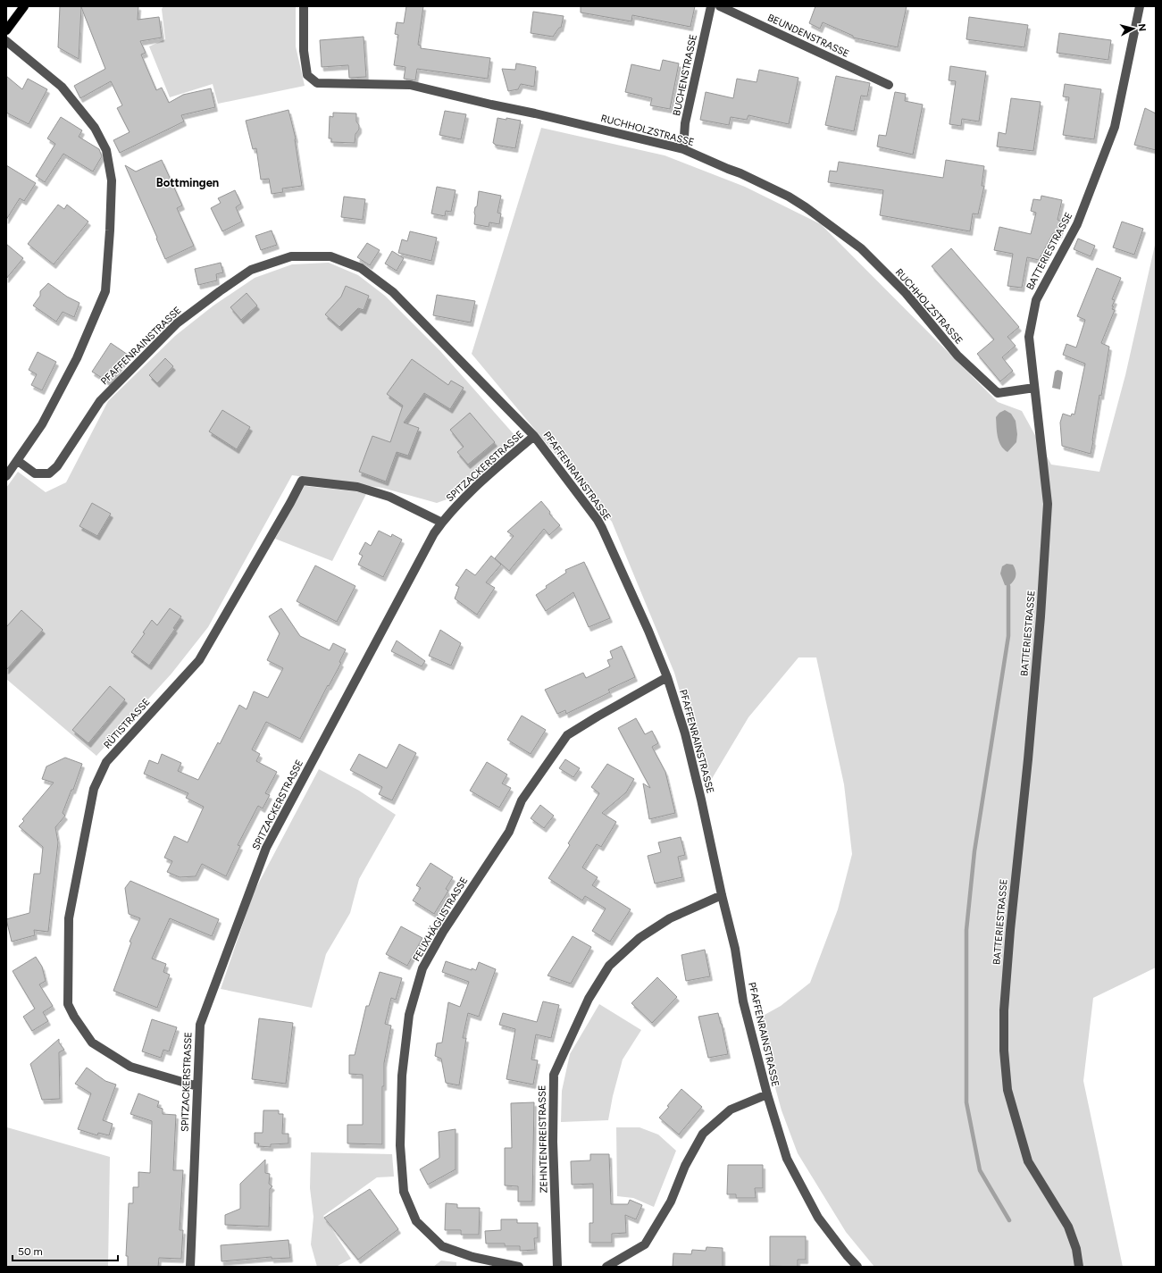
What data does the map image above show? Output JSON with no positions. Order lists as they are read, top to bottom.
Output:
{
  "streets": {
    "street": [
      "BEUNDENSTRASSE",
      "BUCHENSTRASSE",
      "RUCHHOLZSTRASSE",
      "BATTERIESTRASSE",
      "PFAFFENRAINSTRASSE",
      "SPITZACKERSTRASSE",
      "RÜTISTRASSE",
      "FELIXHÄGLISTRASSE",
      "ZEHNTENFREISTRASSE"
    ]
  },
  "crossings": [
    ["BUCHENSTRASSE", "RUCHHOLZSTRASSE"],
    ["RUCHHOLZSTRASSE", "BATTERIESTRASSE"],
    ["PFAFFENRAINSTRASSE", "SPITZACKERSTRASSE"],
    ["PFAFFENRAINSTRASSE", "FELIXHÄGLISTRASSE"],
    ["PFAFFENRAINSTRASSE", "ZEHNTENFREISTRASSE"],
    ["SPITZACKERSTRASSE", "RÜTISTRASSE"]
  ],
  "districts": ["Bottmingen"],
  "scale_bar": "50 m",
  "north": "right"
}
